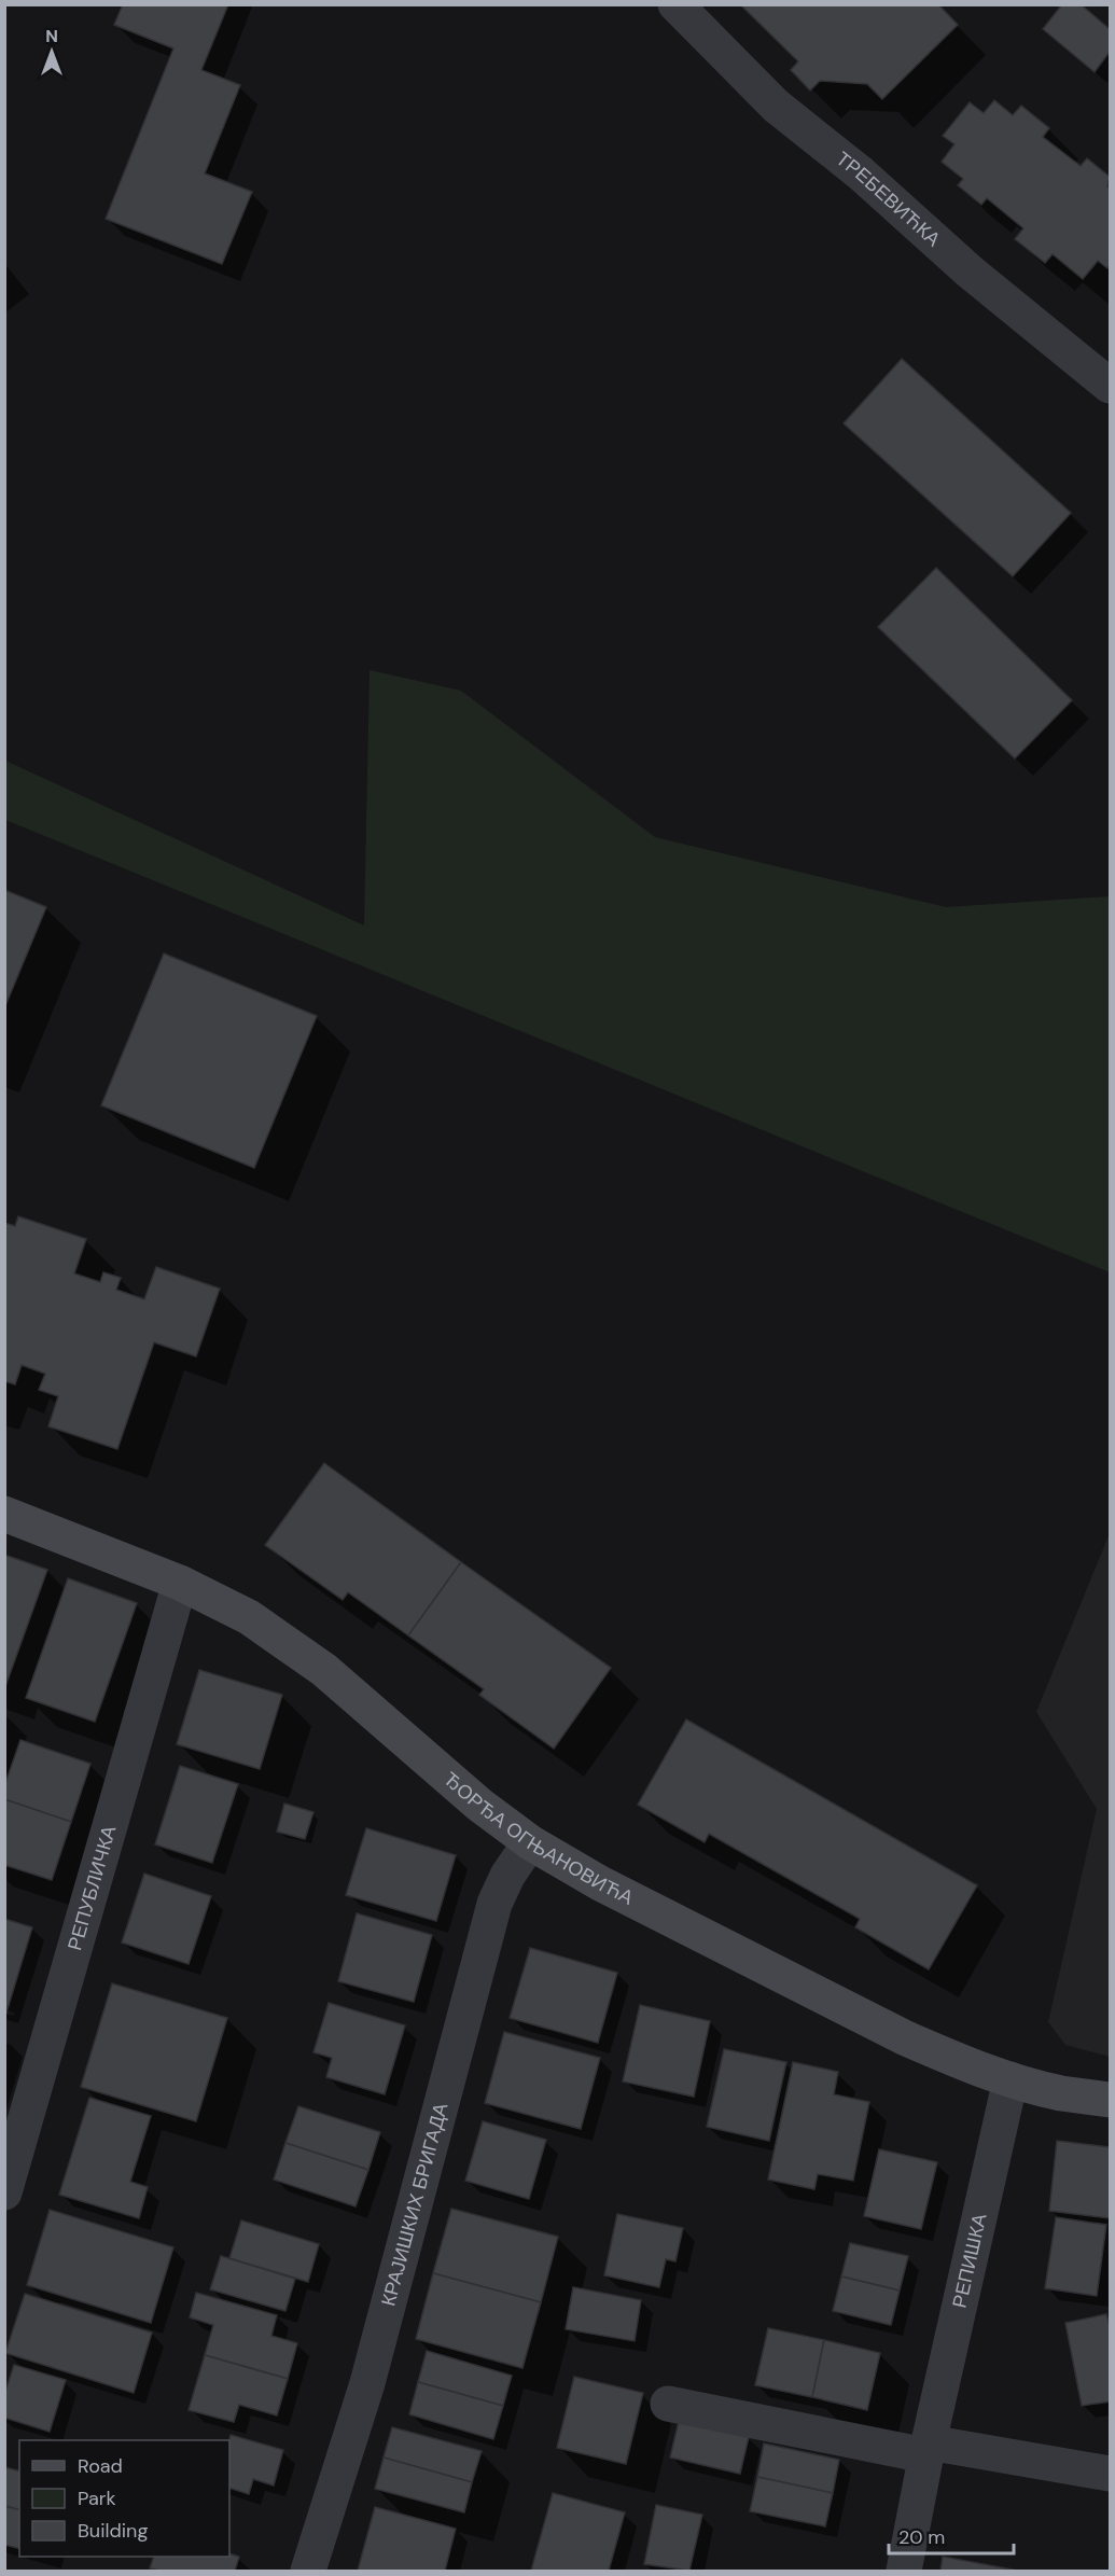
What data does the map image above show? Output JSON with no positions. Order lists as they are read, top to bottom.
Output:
{
  "streets": {
    "street": [
      "ТРЕБЕВИЋКА",
      "ЂОРЂА ОГЊАНОВИЋА",
      "РЕПУБЛИЧКА",
      "КРАЈИШКИХ БРИГАДА",
      "РЕПИШКА"
    ]
  },
  "crossings": [
    ["ЂОРЂА ОГЊАНОВИЋА", "РЕПУБЛИЧКА"],
    ["ЂОРЂА ОГЊАНОВИЋА", "КРАЈИШКИХ БРИГАДА"],
    ["ЂОРЂА ОГЊАНОВИЋА", "РЕПИШКА"]
  ],
  "legend": ["Road", "Park", "Building"],
  "scale_bar": "20 m",
  "north": "top"
}
